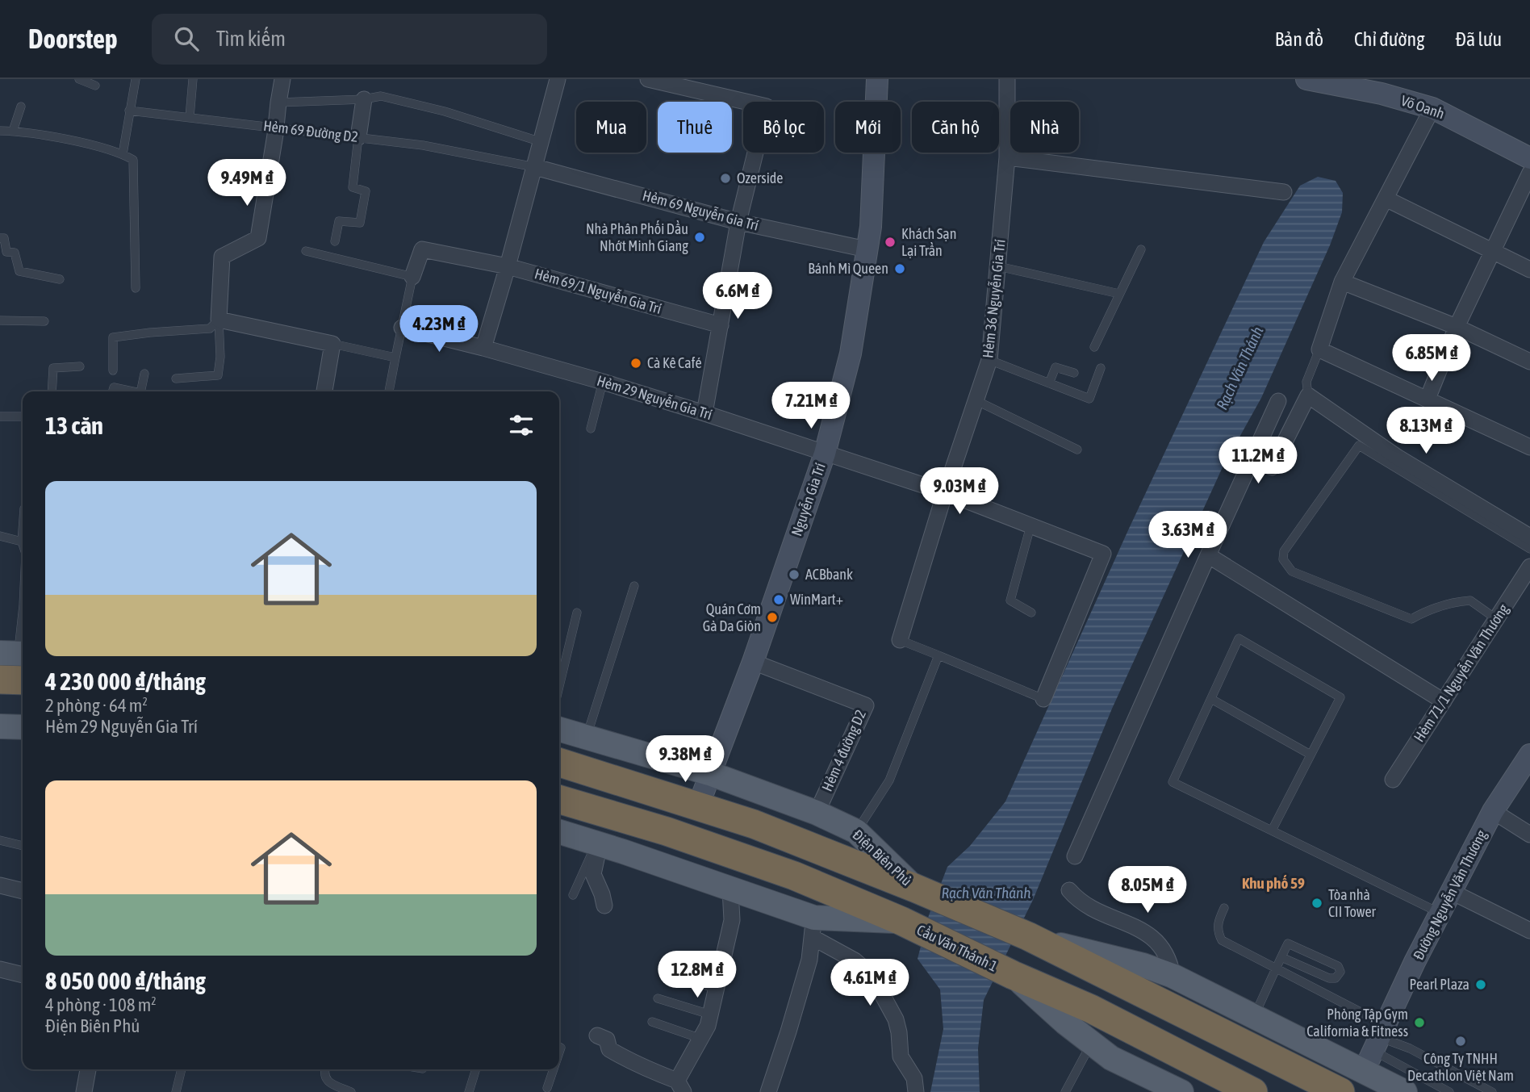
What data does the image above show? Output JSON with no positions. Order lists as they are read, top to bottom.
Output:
{
  "streets": {
    "highway": ["Điện Biên Phủ", "Cầu Văn Thánh 1"],
    "street": [
      "Võ Oanh",
      "Hẻm 69 Nguyễn Gia Trí",
      "Hẻm 69/1 Nguyễn Gia Trí",
      "Hẻm 36 Nguyễn Gia Trí",
      "Hẻm 29 Nguyễn Gia Trí",
      "Nguyễn Gia Trí",
      "Hẻm 71/1 Nguyễn Văn Thương",
      "Hẻm 4 đường D2",
      "Đường Nguyễn Văn Thương"
    ],
    "lane": ["Hẻm 69 Đường D2"]
  },
  "crossings": [
    ["Hẻm 69 Đường D2", "Hẻm 69 Nguyễn Gia Trí"],
    ["Hẻm 69 Nguyễn Gia Trí", "Nguyễn Gia Trí"],
    ["Hẻm 36 Nguyễn Gia Trí", "Hẻm 29 Nguyễn Gia Trí"],
    ["Hẻm 29 Nguyễn Gia Trí", "Nguyễn Gia Trí"],
    ["Nguyễn Gia Trí", "Hẻm 4 đường D2"],
    ["Nguyễn Gia Trí", "Điện Biên Phủ"],
    ["Hẻm 4 đường D2", "Điện Biên Phủ"]
  ],
  "districts": ["Khu phố 59"],
  "water": ["Rạch Văn Thánh"],
  "places": [
    "Ozerside",
    "Nhà Phân Phối Dầu Nhớt Minh Giang",
    "Khách Sạn Lại Trần",
    "Bánh Mì Queen",
    "Cà Kê Café",
    "ACBbank",
    "WinMart+",
    "Quán Cơm Gà Da Giòn",
    "Tòa nhà CII Tower",
    "Pearl Plaza",
    "Phòng Tập Gym California & Fitness",
    "Công Ty TNHH Decathlon Việt Nam"
  ],
  "page": {
    "header": "Doorstep",
    "search": "Tìm kiếm",
    "nav": ["Bản đồ", "Chỉ đường", "Đã lưu"],
    "chip": [
      "Mua",
      "Thuê",
      "Bộ lọc",
      "Mới",
      "Căn hộ",
      "Nhà"
    ],
    "price": [
      "9.49M ₫",
      "6.6M ₫",
      "4.23M ₫",
      "6.85M ₫",
      "7.21M ₫",
      "8.13M ₫",
      "11.2M ₫",
      "9.03M ₫",
      "3.63M ₫",
      "9.38M ₫",
      "8.05M ₫",
      "12.8M ₫",
      "4.61M ₫"
    ],
    "heading": "13 căn",
    "list": [
      {
        "name": "4 230 000 ₫/tháng",
        "note": "2 phòng · 64 m² · Hẻm 29 Nguyễn Gia Trí"
      },
      {
        "name": "8 050 000 ₫/tháng",
        "note": "4 phòng · 108 m² · Điện Biên Phủ"
      }
    ]
  }
}
